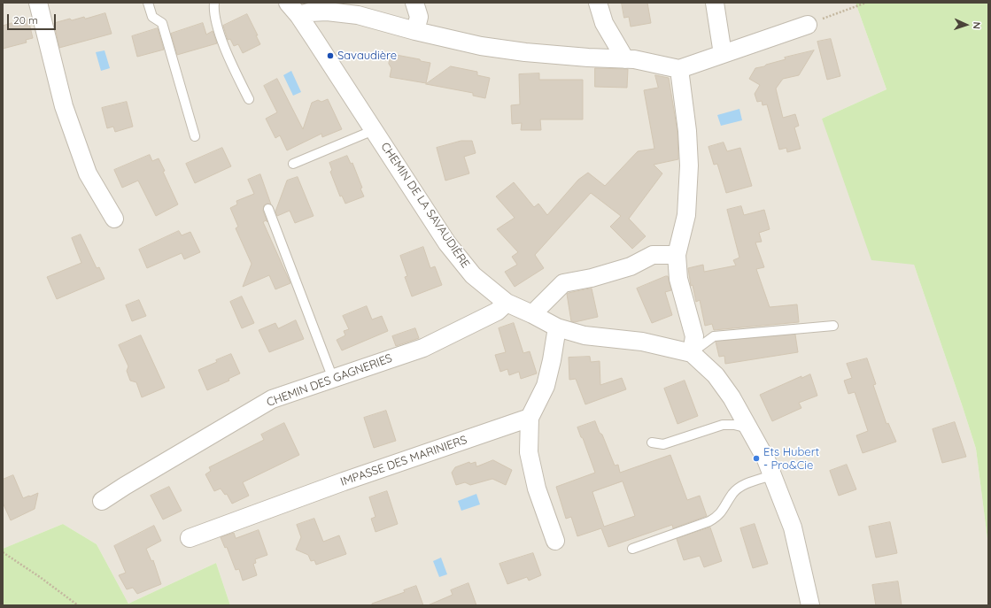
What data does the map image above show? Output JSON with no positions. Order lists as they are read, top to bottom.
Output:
{
  "streets": {
    "street": ["CHEMIN DE LA SAVAUDIÈRE", "CHEMIN DES GAGNERIES", "IMPASSE DES MARINIERS"]
  },
  "crossings": [
    ["CHEMIN DE LA SAVAUDIÈRE", "CHEMIN DES GAGNERIES"]
  ],
  "places": ["Savaudière", "Ets Hubert - Pro&Cie"],
  "scale_bar": "20 m",
  "north": "right"
}
